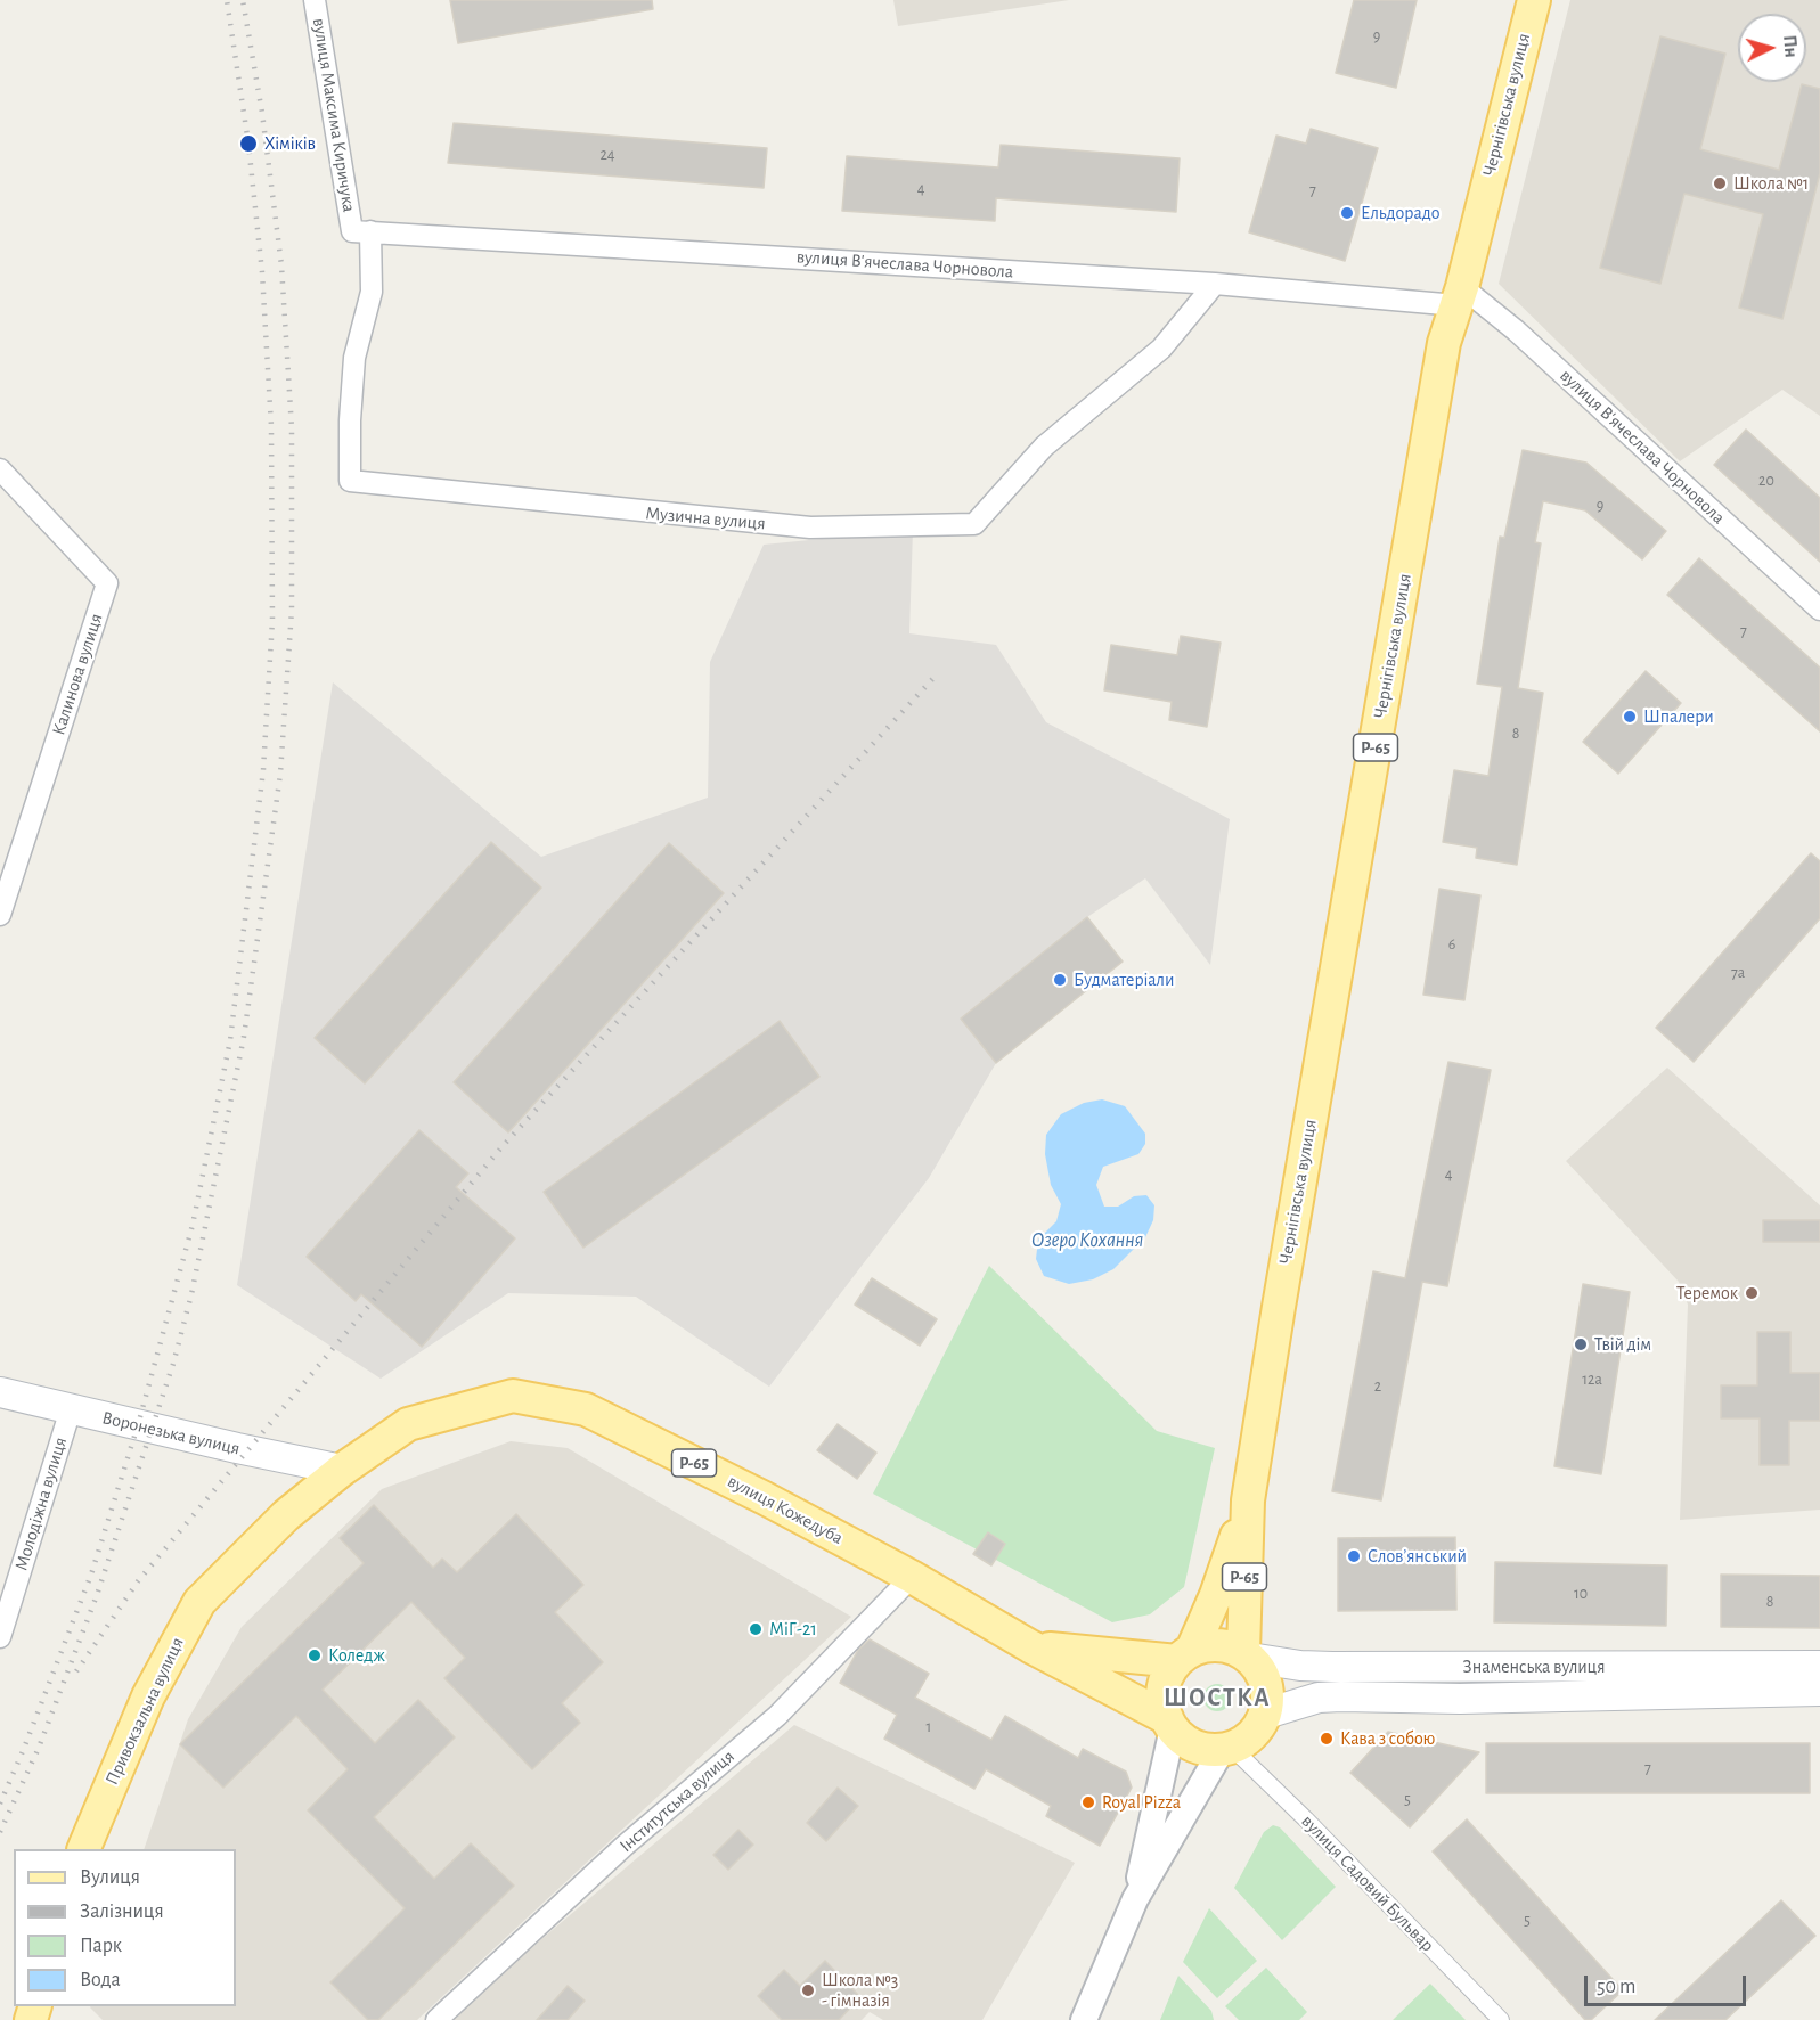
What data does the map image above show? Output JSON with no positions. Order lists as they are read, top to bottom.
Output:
{
  "streets": {
    "main road": [
      "Чернігівська вулиця",
      "Р-65",
      "Воронезька вулиця",
      "вулиця Кожедуба",
      "Знаменська вулиця",
      "Привокзальна вулиця"
    ],
    "street": [
      "вулиця Максима Киричука",
      "вулиця В'ячеслава Чорновола",
      "Музична вулиця",
      "Калинова вулиця",
      "Молодіжна вулиця",
      "Інститутська вулиця",
      "вулиця Садовий Бульвар"
    ]
  },
  "crossings": [
    ["Чернігівська вулиця", "вулиця В'ячеслава Чорновола"],
    ["Чернігівська вулиця", "Р-65"],
    ["Чернігівська вулиця", "вулиця Кожедуба"],
    ["Чернігівська вулиця", "Знаменська вулиця"],
    ["Чернігівська вулиця", "вулиця Садовий Бульвар"],
    ["вулиця Максима Киричука", "вулиця В'ячеслава Чорновола"],
    ["вулиця Максима Киричука", "Музична вулиця"],
    ["вулиця В'ячеслава Чорновола", "Музична вулиця"],
    ["Р-65", "вулиця Кожедуба"],
    ["Р-65", "Знаменська вулиця"],
    ["Р-65", "вулиця Садовий Бульвар"],
    ["Воронезька вулиця", "Молодіжна вулиця"],
    ["Воронезька вулиця", "вулиця Кожедуба"],
    ["Воронезька вулиця", "Привокзальна вулиця"],
    ["вулиця Кожедуба", "Знаменська вулиця"],
    ["вулиця Кожедуба", "Привокзальна вулиця"],
    ["вулиця Кожедуба", "Інститутська вулиця"],
    ["вулиця Кожедуба", "вулиця Садовий Бульвар"],
    ["Знаменська вулиця", "вулиця Садовий Бульвар"]
  ],
  "districts": ["ШОСТКА"],
  "water": ["Озеро Кохання"],
  "places": [
    "Хіміків",
    "Школа №1",
    "Ельдорадо",
    "Шпалери",
    "Будматеріали",
    "Теремок",
    "Твій дім",
    "Слов’янський",
    "МіГ-21",
    "Коледж",
    "Кава з собою",
    "Royal Pizza",
    "Школа №3 - гімназія"
  ],
  "house_numbers": [
    "9",
    "24",
    "4",
    "7",
    "20",
    "9",
    "7",
    "8",
    "6",
    "7а",
    "4",
    "12а",
    "2",
    "10",
    "8",
    "1",
    "7",
    "5",
    "5"
  ],
  "legend": [
    "Вулиця",
    "Залізниця",
    "Парк",
    "Вода"
  ],
  "scale_bar": "50 m",
  "north": "right"
}
